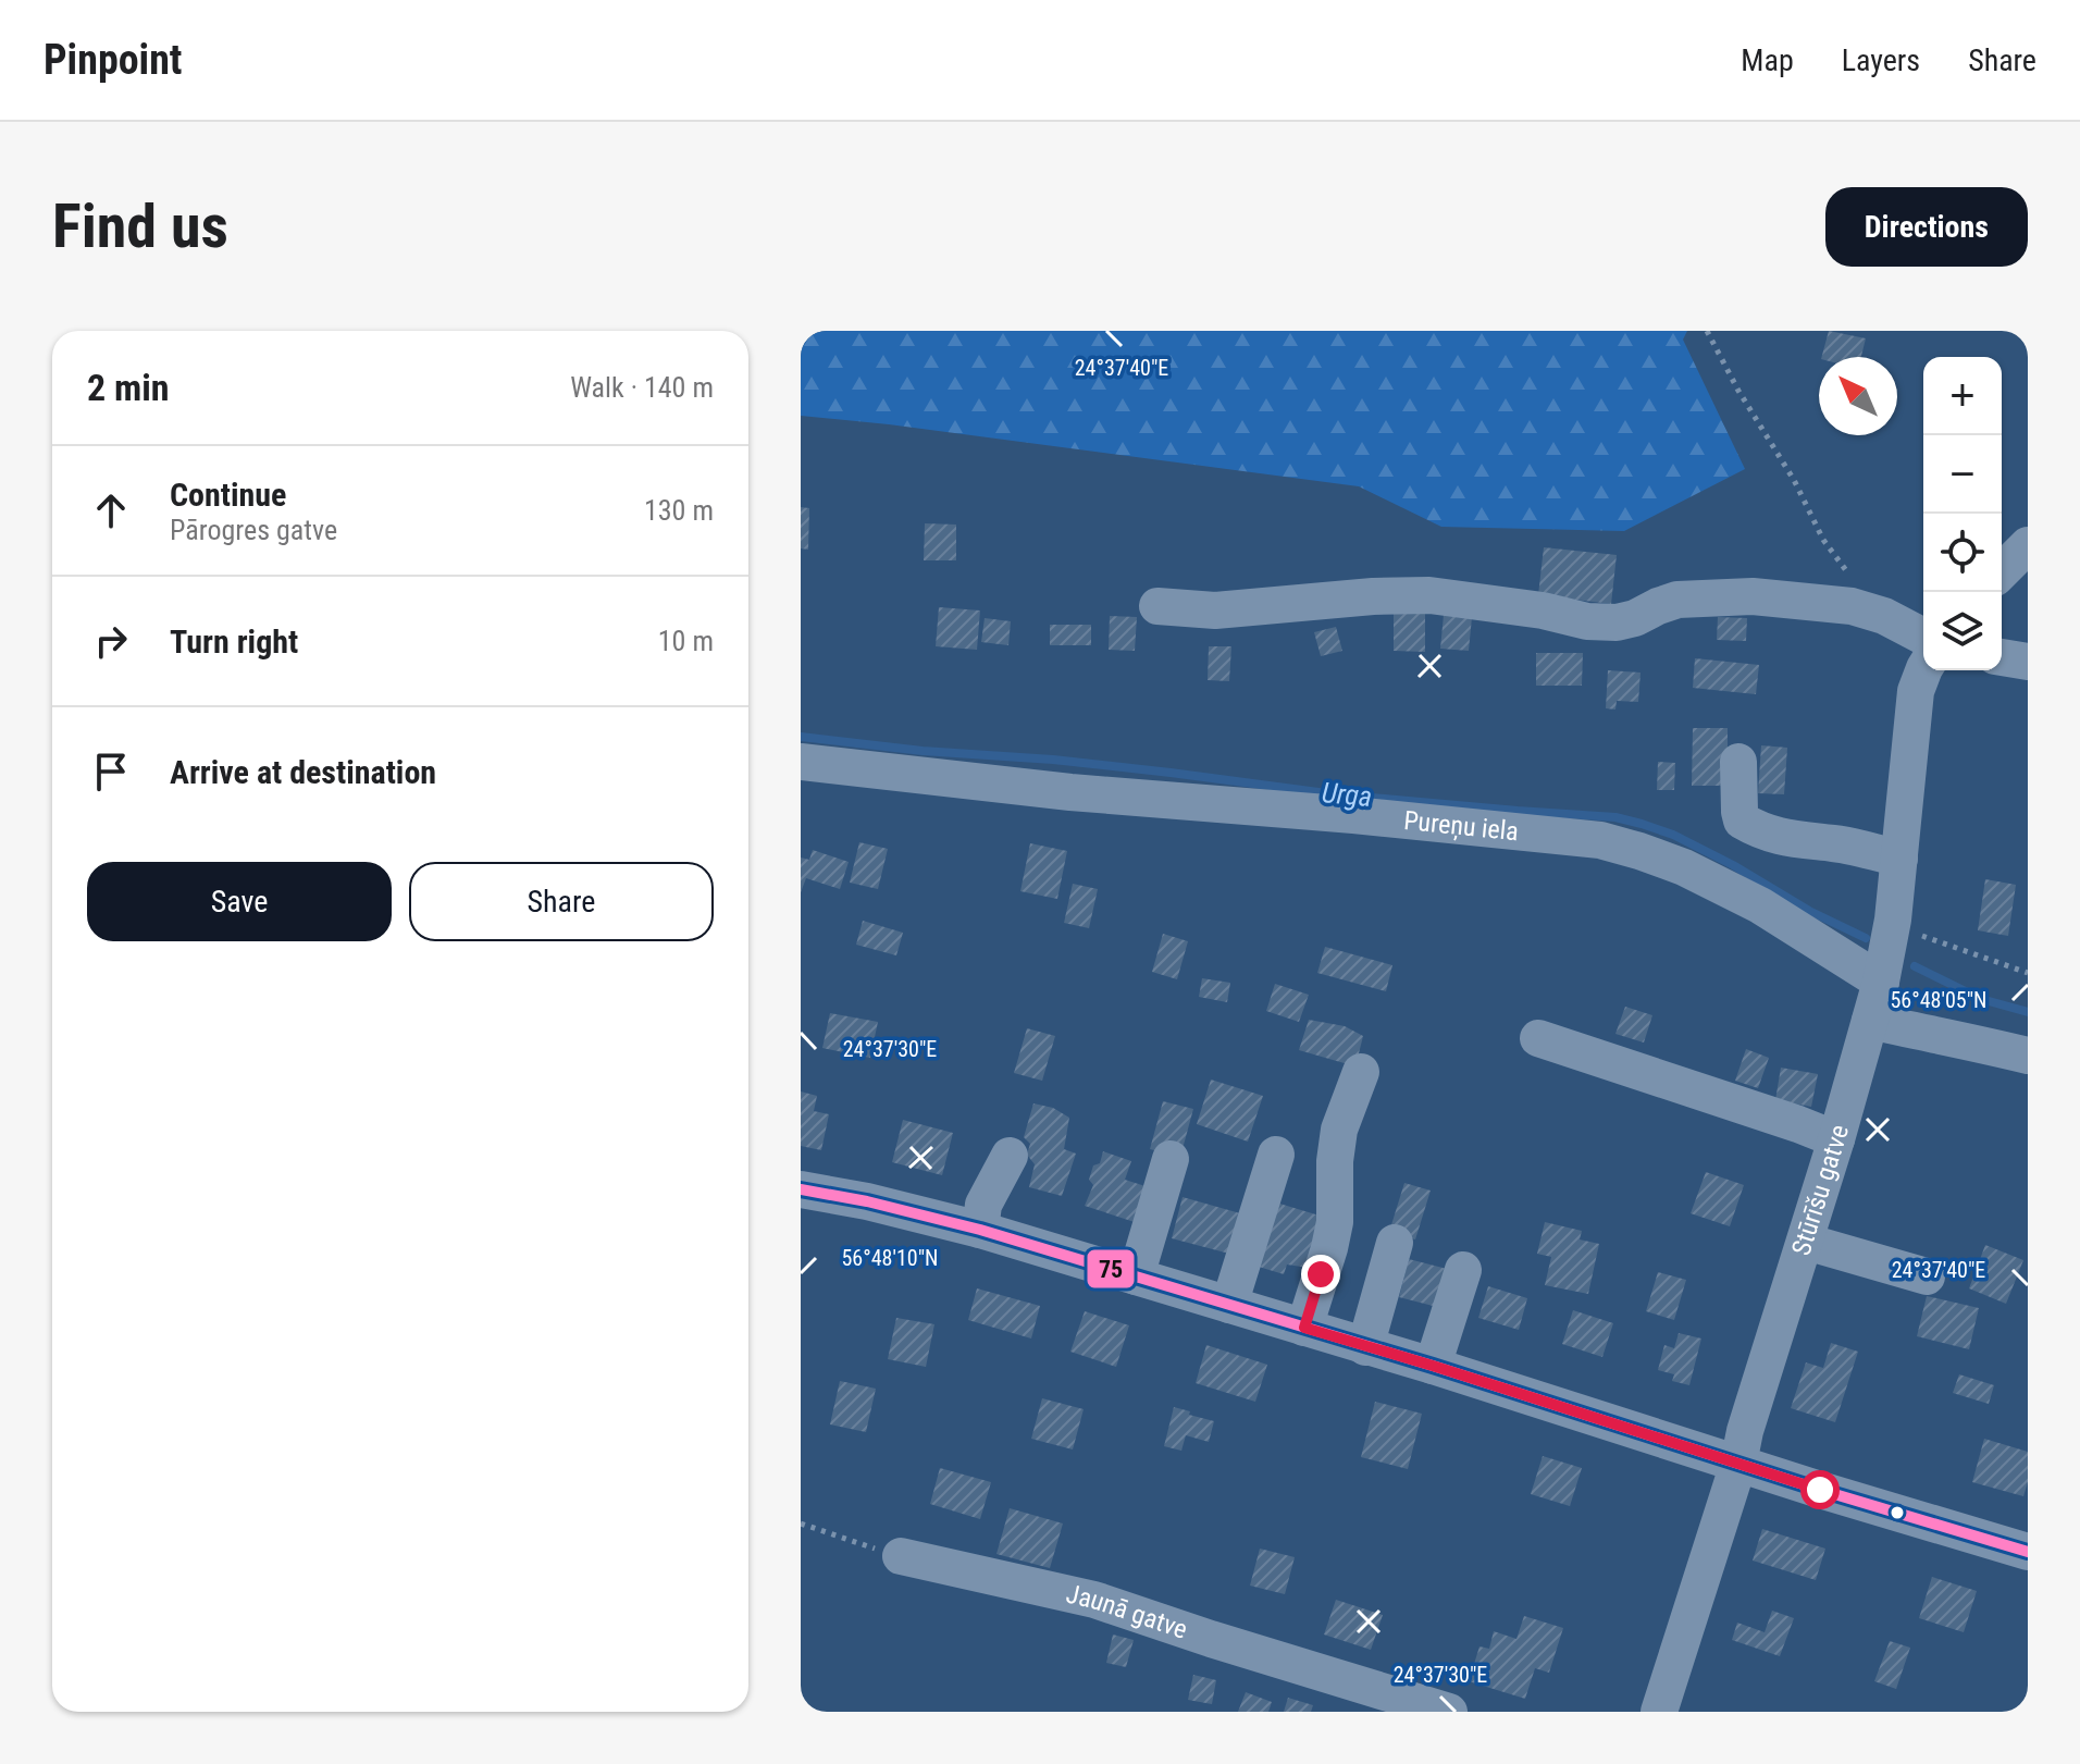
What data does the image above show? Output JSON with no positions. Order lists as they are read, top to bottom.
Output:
{
  "streets": {
    "street": ["Pureņu iela", "Stūrīšu gatve", "Jaunā gatve"]
  },
  "crossings": [
    ["Pureņu iela", "Stūrīšu gatve"]
  ],
  "water": ["Urga"],
  "lines": ["transit line 75"],
  "north": "top left",
  "page": {
    "header": "Pinpoint",
    "nav": ["Map", "Layers", "Share"],
    "buttons": [
      "Directions",
      ["Save", "Share"]
    ],
    "title": "Find us",
    "heading": ["2 min", "Walk · 140 m"],
    "map_buttons": ["+", "−"],
    "list": [
      ["Continue", "Pārogres gatve", "130 m"],
      ["Turn right", "10 m"],
      "Arrive at destination"
    ]
  },
  "coordinates": [
    "24°37'40\"E",
    "56°48'05\"N",
    "24°37'30\"E",
    "56°48'10\"N"
  ]
}
